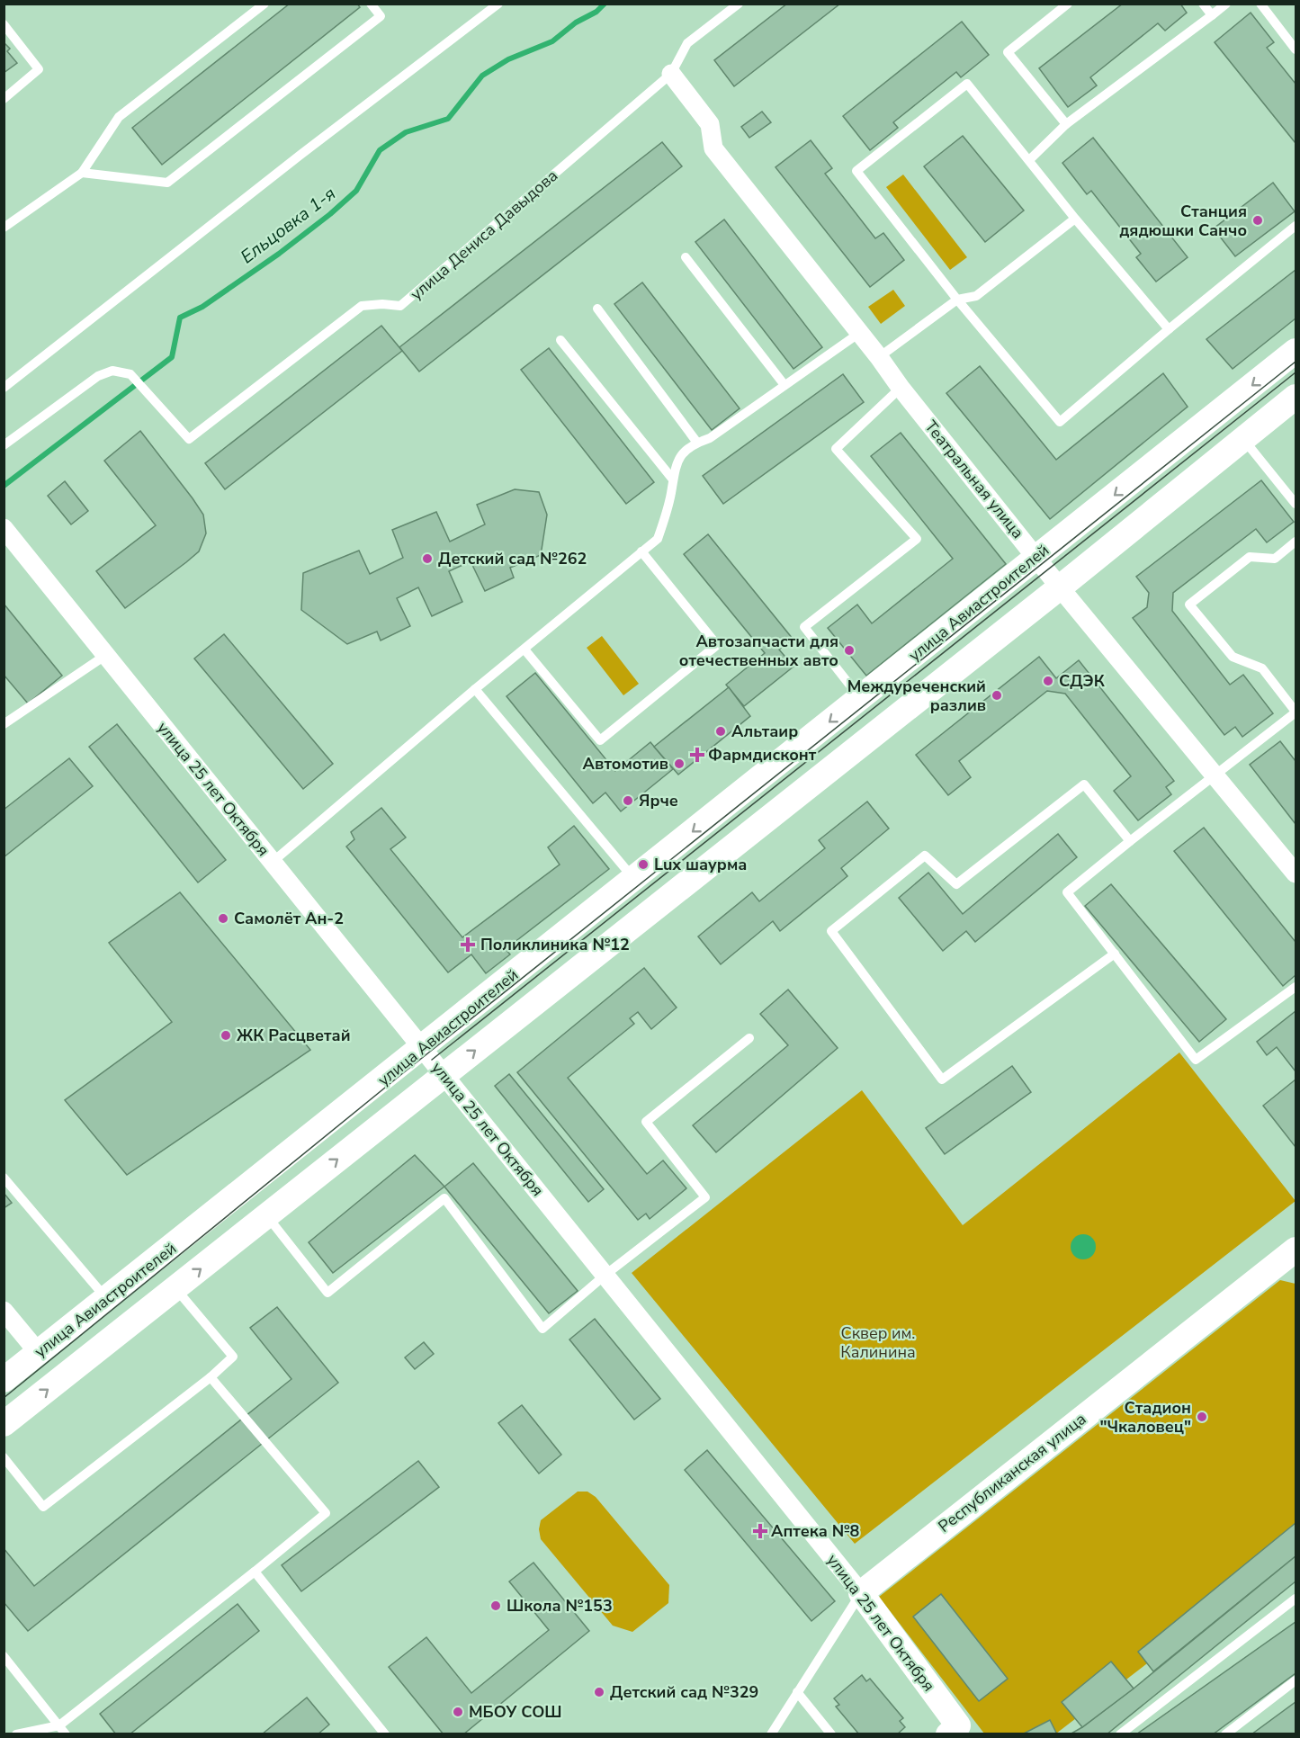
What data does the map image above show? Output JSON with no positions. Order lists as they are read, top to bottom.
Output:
{
  "streets": {
    "main road": ["улица Авиастроителей", "улица 25 лет Октября", "Республиканская улица"],
    "street": ["Театральная улица"],
    "lane": ["улица Дениса Давыдова"]
  },
  "crossings": [
    ["улица Дениса Давыдова", "Театральная улица"],
    ["Театральная улица", "улица Авиастроителей"],
    ["улица Авиастроителей", "улица 25 лет Октября"],
    ["улица 25 лет Октября", "Республиканская улица"]
  ],
  "water": ["Ельцовка 1-я"],
  "parks": ["Сквер им. Калинина"],
  "places": {
    "other": [
      "Станция дядюшки Санчо",
      "Детский сад №262",
      "Автозапчасти для отечественных авто",
      "СДЭК",
      "Междуреченский разлив",
      "Альтаир",
      "Автомотив",
      "Ярче",
      "Lux шаурма",
      "Самолёт Ан-2",
      "ЖК Расцветай",
      "Стадион \"Чкаловец\"",
      "Школа №153",
      "Детский сад №329",
      "МБОУ СОШ"
    ],
    "health": ["Фармдисконт", "Поликлиника №12", "Аптека №8"]
  }
}
